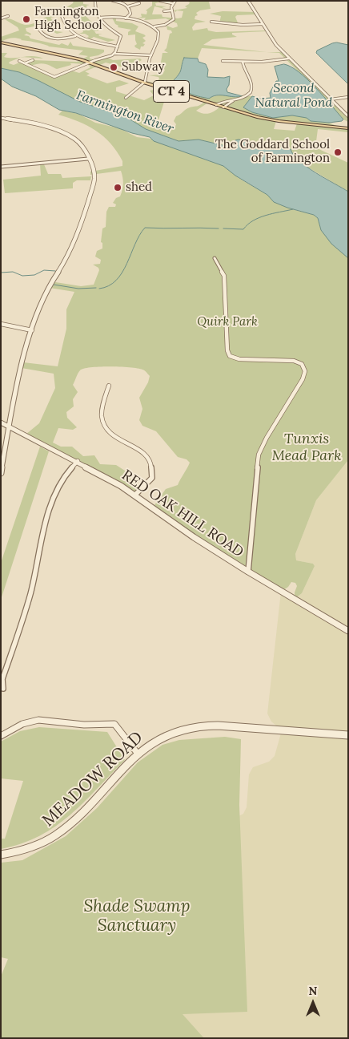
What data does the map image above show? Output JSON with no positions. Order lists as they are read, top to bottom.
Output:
{
  "streets": {
    "main road": ["CT 4"],
    "street": ["RED OAK HILL ROAD", "MEADOW ROAD"]
  },
  "water": ["Second Natural Pond", "Farmington River"],
  "parks": ["Quirk Park", "Tunxis Mead Park", "Shade Swamp Sanctuary"],
  "places": [
    "Farmington High School",
    "Subway",
    "The Goddard School of Farmington",
    "shed"
  ],
  "north": "top"
}
